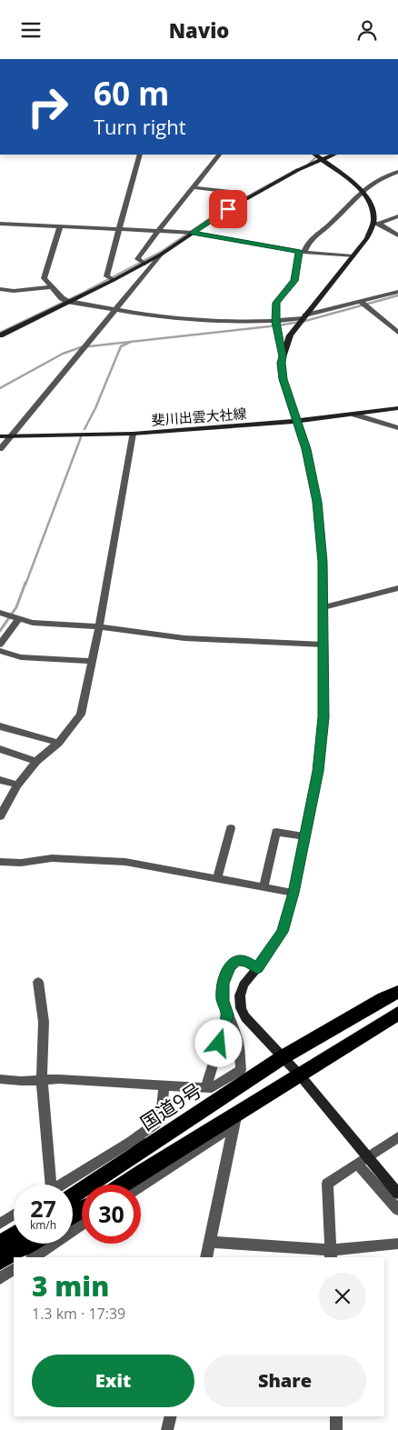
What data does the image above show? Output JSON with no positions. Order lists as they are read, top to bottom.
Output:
{
  "streets": {
    "highway": ["国道9号"],
    "street": ["斐川出雲大社線"]
  },
  "page": {
    "header": "Navio",
    "turn": ["60 m", "Turn right"],
    "speed": "27 km/h",
    "limit": "30",
    "heading": ["3 min", "1.3 km · 17:39"],
    "buttons": ["Exit", "Share"]
  }
}
